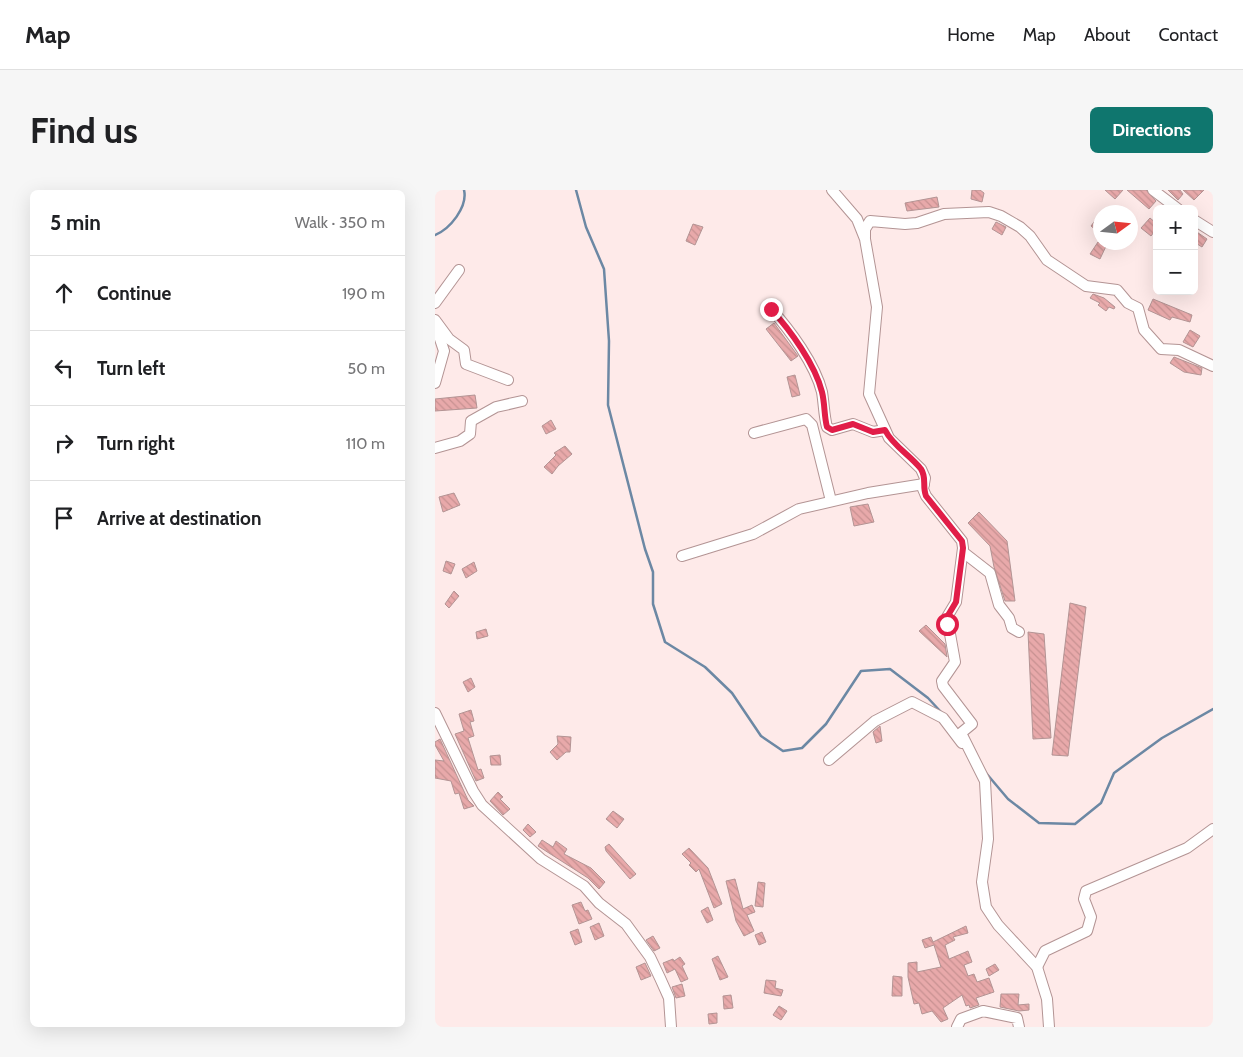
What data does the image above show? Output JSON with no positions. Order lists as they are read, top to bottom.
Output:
{
  "north": "right",
  "page": {
    "header": "Map",
    "nav": [
      "Home",
      "Map",
      "About",
      "Contact"
    ],
    "buttons": "Directions",
    "title": "Find us",
    "heading": ["5 min", "Walk · 350 m"],
    "map_buttons": ["+", "−"],
    "list": [
      ["Continue", "190 m"],
      ["Turn left", "50 m"],
      ["Turn right", "110 m"],
      "Arrive at destination"
    ]
  }
}
